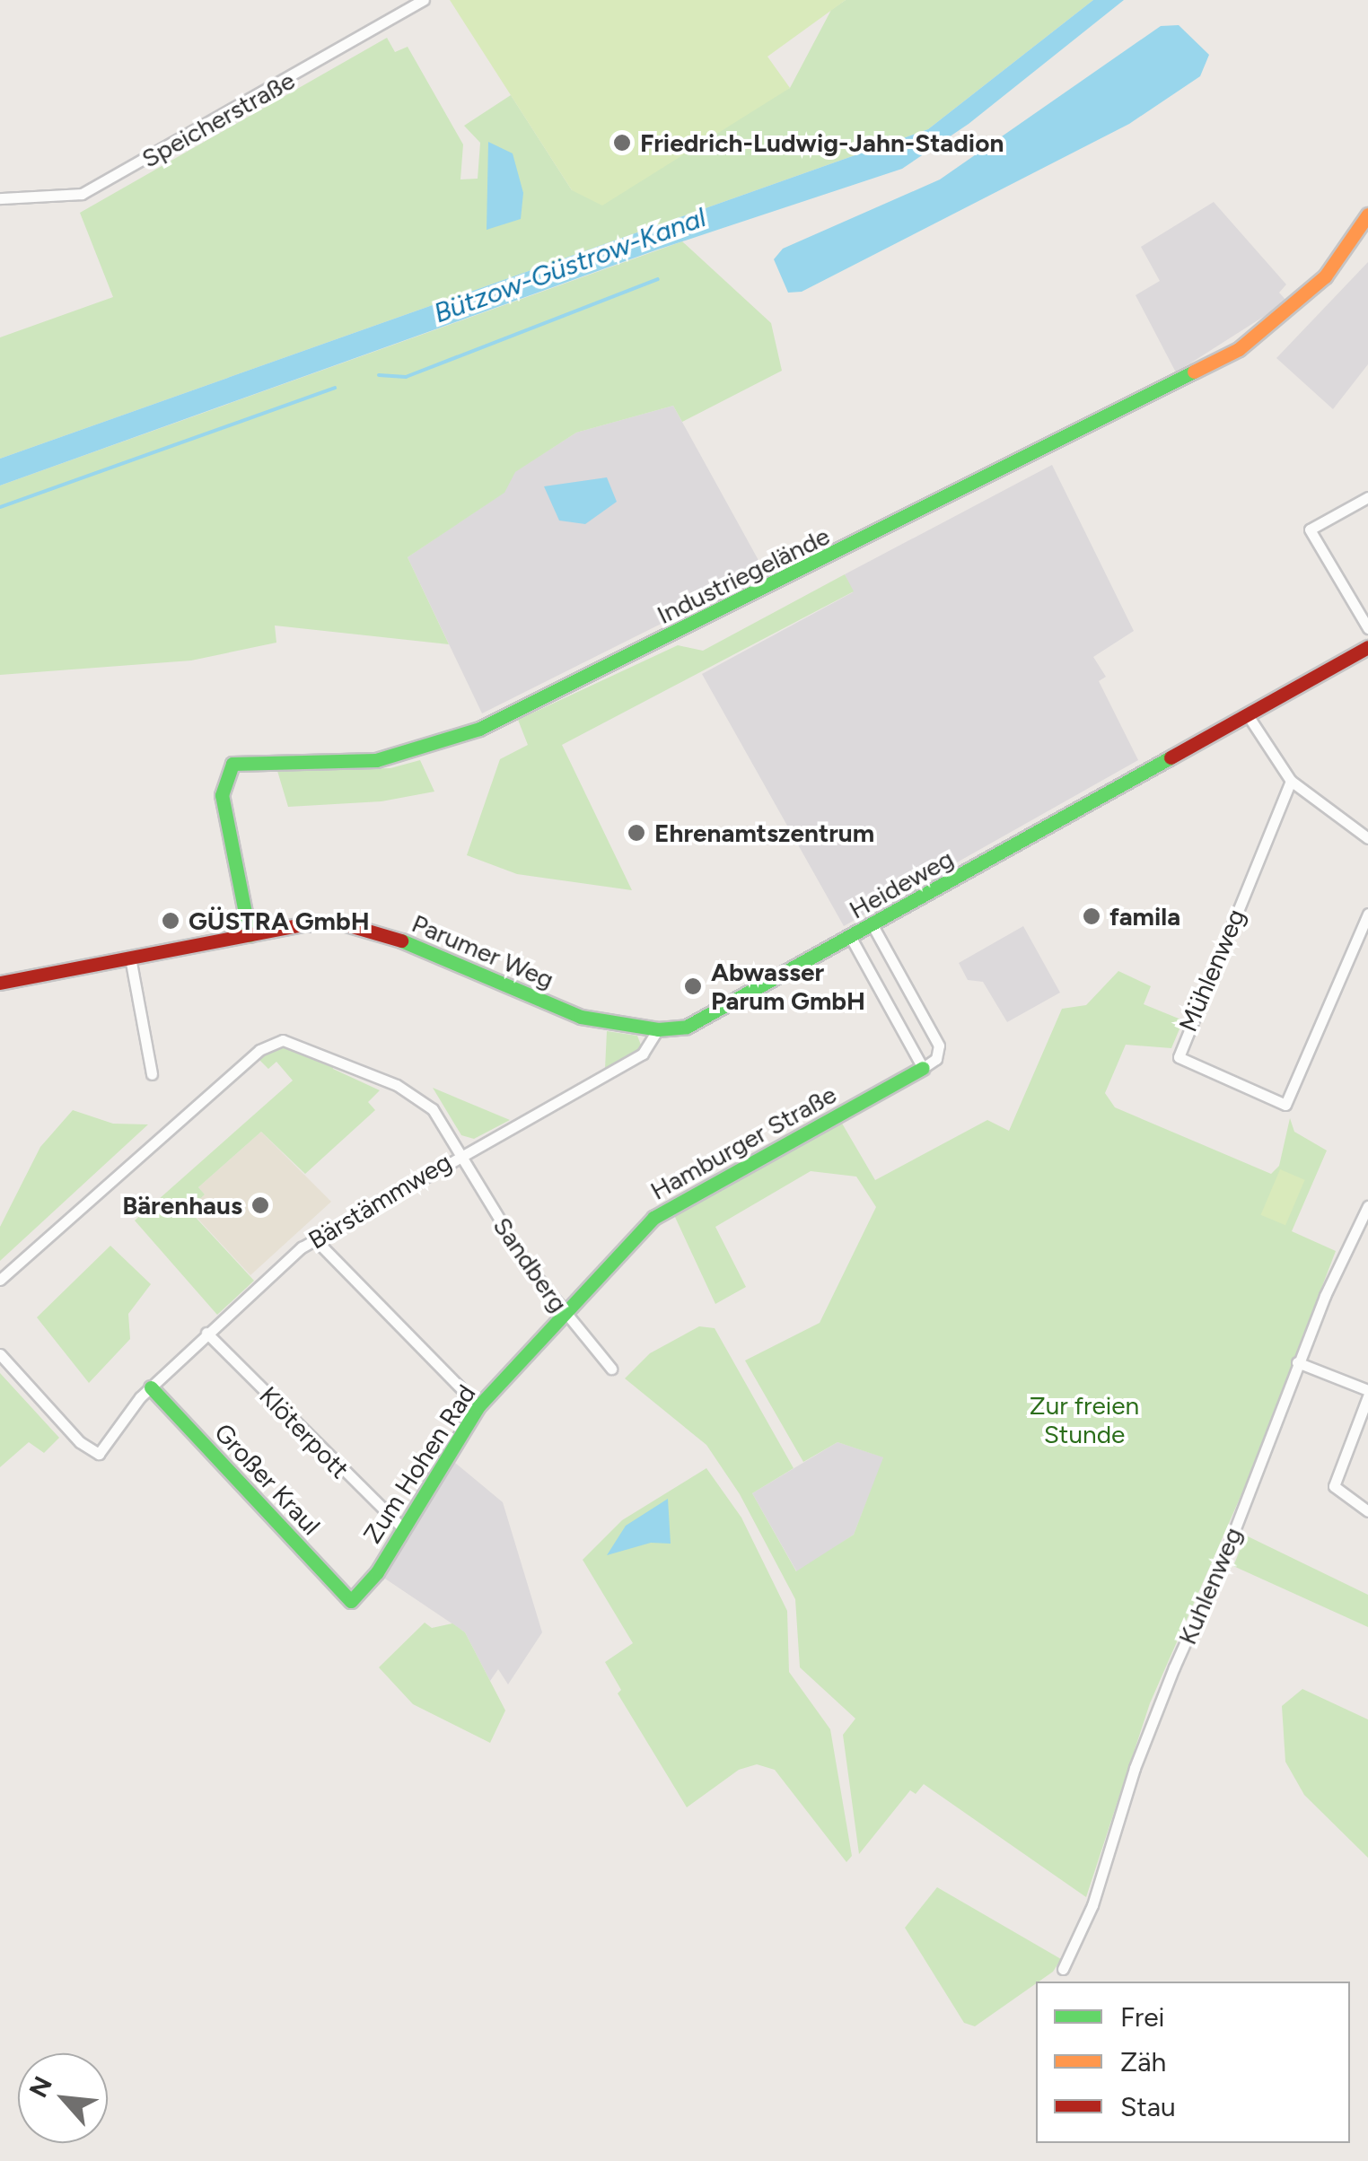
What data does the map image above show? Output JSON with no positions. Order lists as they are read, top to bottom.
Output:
{
  "streets": {
    "street": [
      "Speicherstraße",
      "Industriegelände",
      "Heideweg",
      "Parumer Weg",
      "Mühlenweg",
      "Hamburger Straße",
      "Bärstämmweg",
      "Sandberg",
      "Klöterpott",
      "Zum Hohen Rad",
      "Großer Kraul",
      "Kuhlenweg"
    ]
  },
  "crossings": [
    ["Industriegelände", "Parumer Weg"],
    ["Heideweg", "Parumer Weg"],
    ["Hamburger Straße", "Sandberg"],
    ["Hamburger Straße", "Zum Hohen Rad"],
    ["Bärstämmweg", "Sandberg"],
    ["Bärstämmweg", "Klöterpott"],
    ["Bärstämmweg", "Großer Kraul"],
    ["Sandberg", "Zum Hohen Rad"],
    ["Klöterpott", "Zum Hohen Rad"],
    ["Zum Hohen Rad", "Großer Kraul"]
  ],
  "water": ["Bützow-Güstrow-Kanal"],
  "parks": ["Zur freien Stunde"],
  "places": [
    "Friedrich-Ludwig-Jahn-Stadion",
    "Ehrenamtszentrum",
    "famila",
    "GÜSTRA GmbH",
    "Abwasser Parum GmbH",
    "Bärenhaus"
  ],
  "legend": ["Frei", "Zäh", "Stau"],
  "north": "top left"
}
